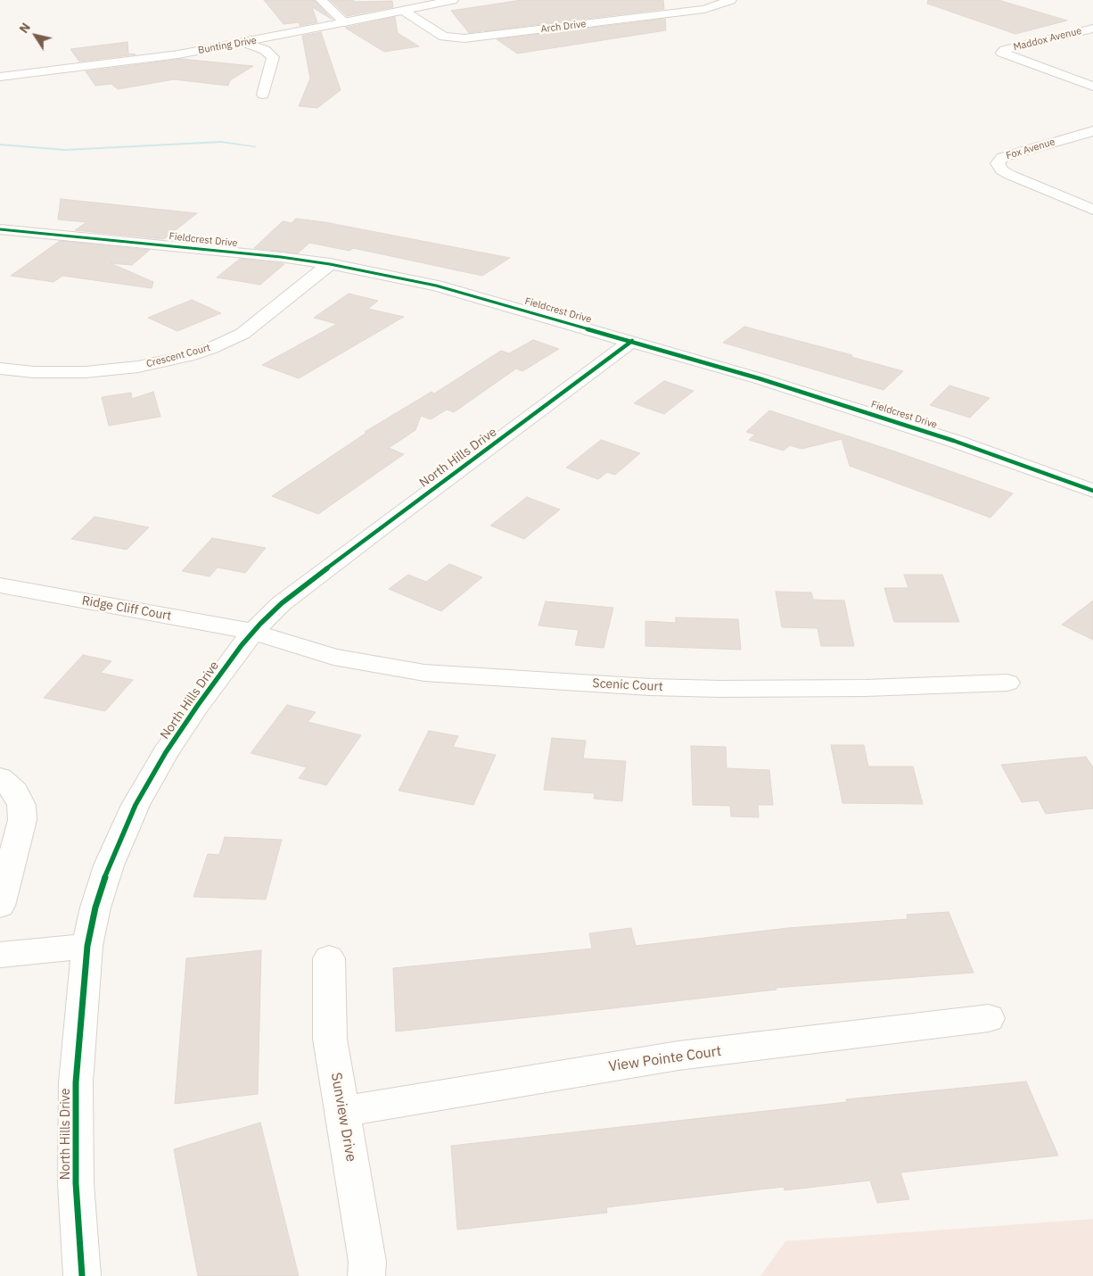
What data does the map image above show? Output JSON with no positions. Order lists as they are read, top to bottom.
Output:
{
  "streets": {
    "street": [
      "Arch Drive",
      "Maddox Avenue",
      "Bunting Drive",
      "Fox Avenue",
      "Fieldcrest Drive",
      "Crescent Court",
      "North Hills Drive",
      "Ridge Cliff Court",
      "Scenic Court",
      "View Pointe Court",
      "Sunview Drive"
    ]
  },
  "crossings": [
    ["Arch Drive", "Bunting Drive"],
    ["Fieldcrest Drive", "Crescent Court"],
    ["Fieldcrest Drive", "North Hills Drive"],
    ["North Hills Drive", "Ridge Cliff Court"],
    ["North Hills Drive", "Scenic Court"],
    ["Ridge Cliff Court", "Scenic Court"],
    ["View Pointe Court", "Sunview Drive"]
  ],
  "north": "top left"
}
